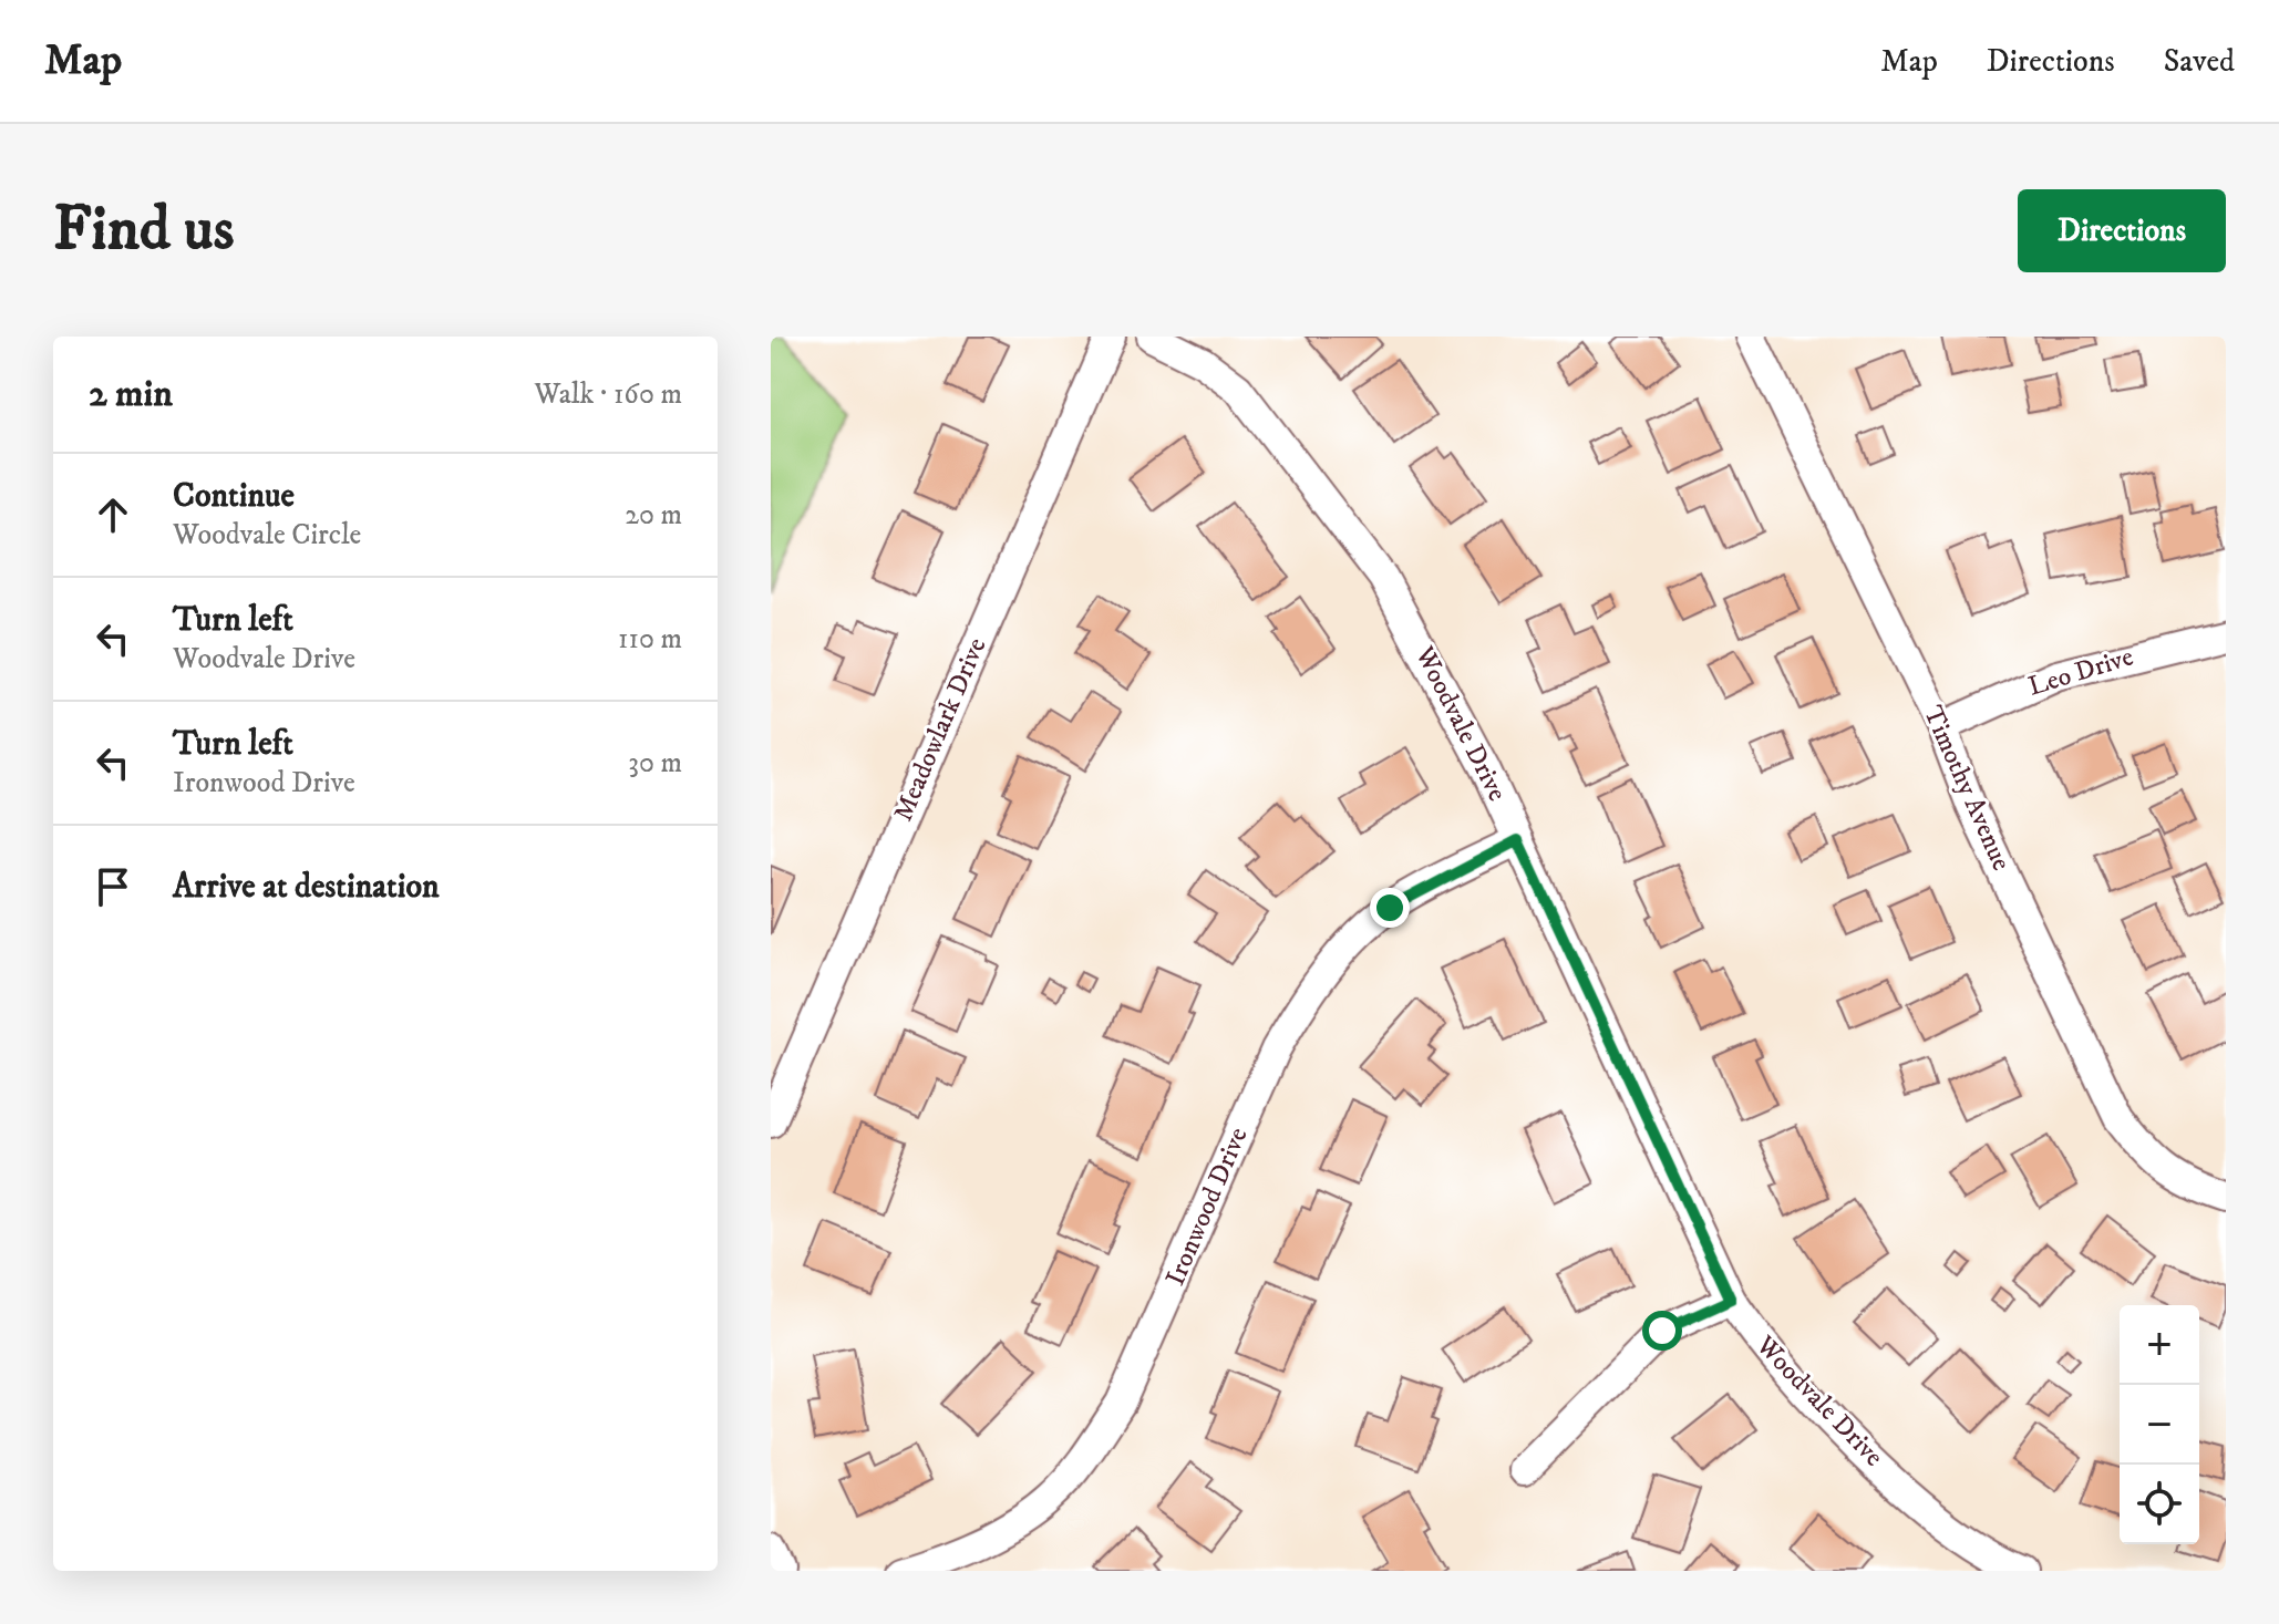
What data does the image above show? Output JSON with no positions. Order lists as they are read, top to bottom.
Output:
{
  "streets": {
    "street": [
      "Leo Drive",
      "Woodvale Drive",
      "Meadowlark Drive",
      "Timothy Avenue",
      "Ironwood Drive"
    ]
  },
  "crossings": [
    ["Leo Drive", "Timothy Avenue"],
    ["Woodvale Drive", "Ironwood Drive"]
  ],
  "page": {
    "header": "Map",
    "nav": ["Map", "Directions", "Saved"],
    "buttons": "Directions",
    "title": "Find us",
    "heading": ["2 min", "Walk · 160 m"],
    "list": [
      ["Continue", "Woodvale Circle", "20 m"],
      ["Turn left", "Woodvale Drive", "110 m"],
      ["Turn left", "Ironwood Drive", "30 m"],
      "Arrive at destination"
    ],
    "map_buttons": ["+", "−"]
  }
}
